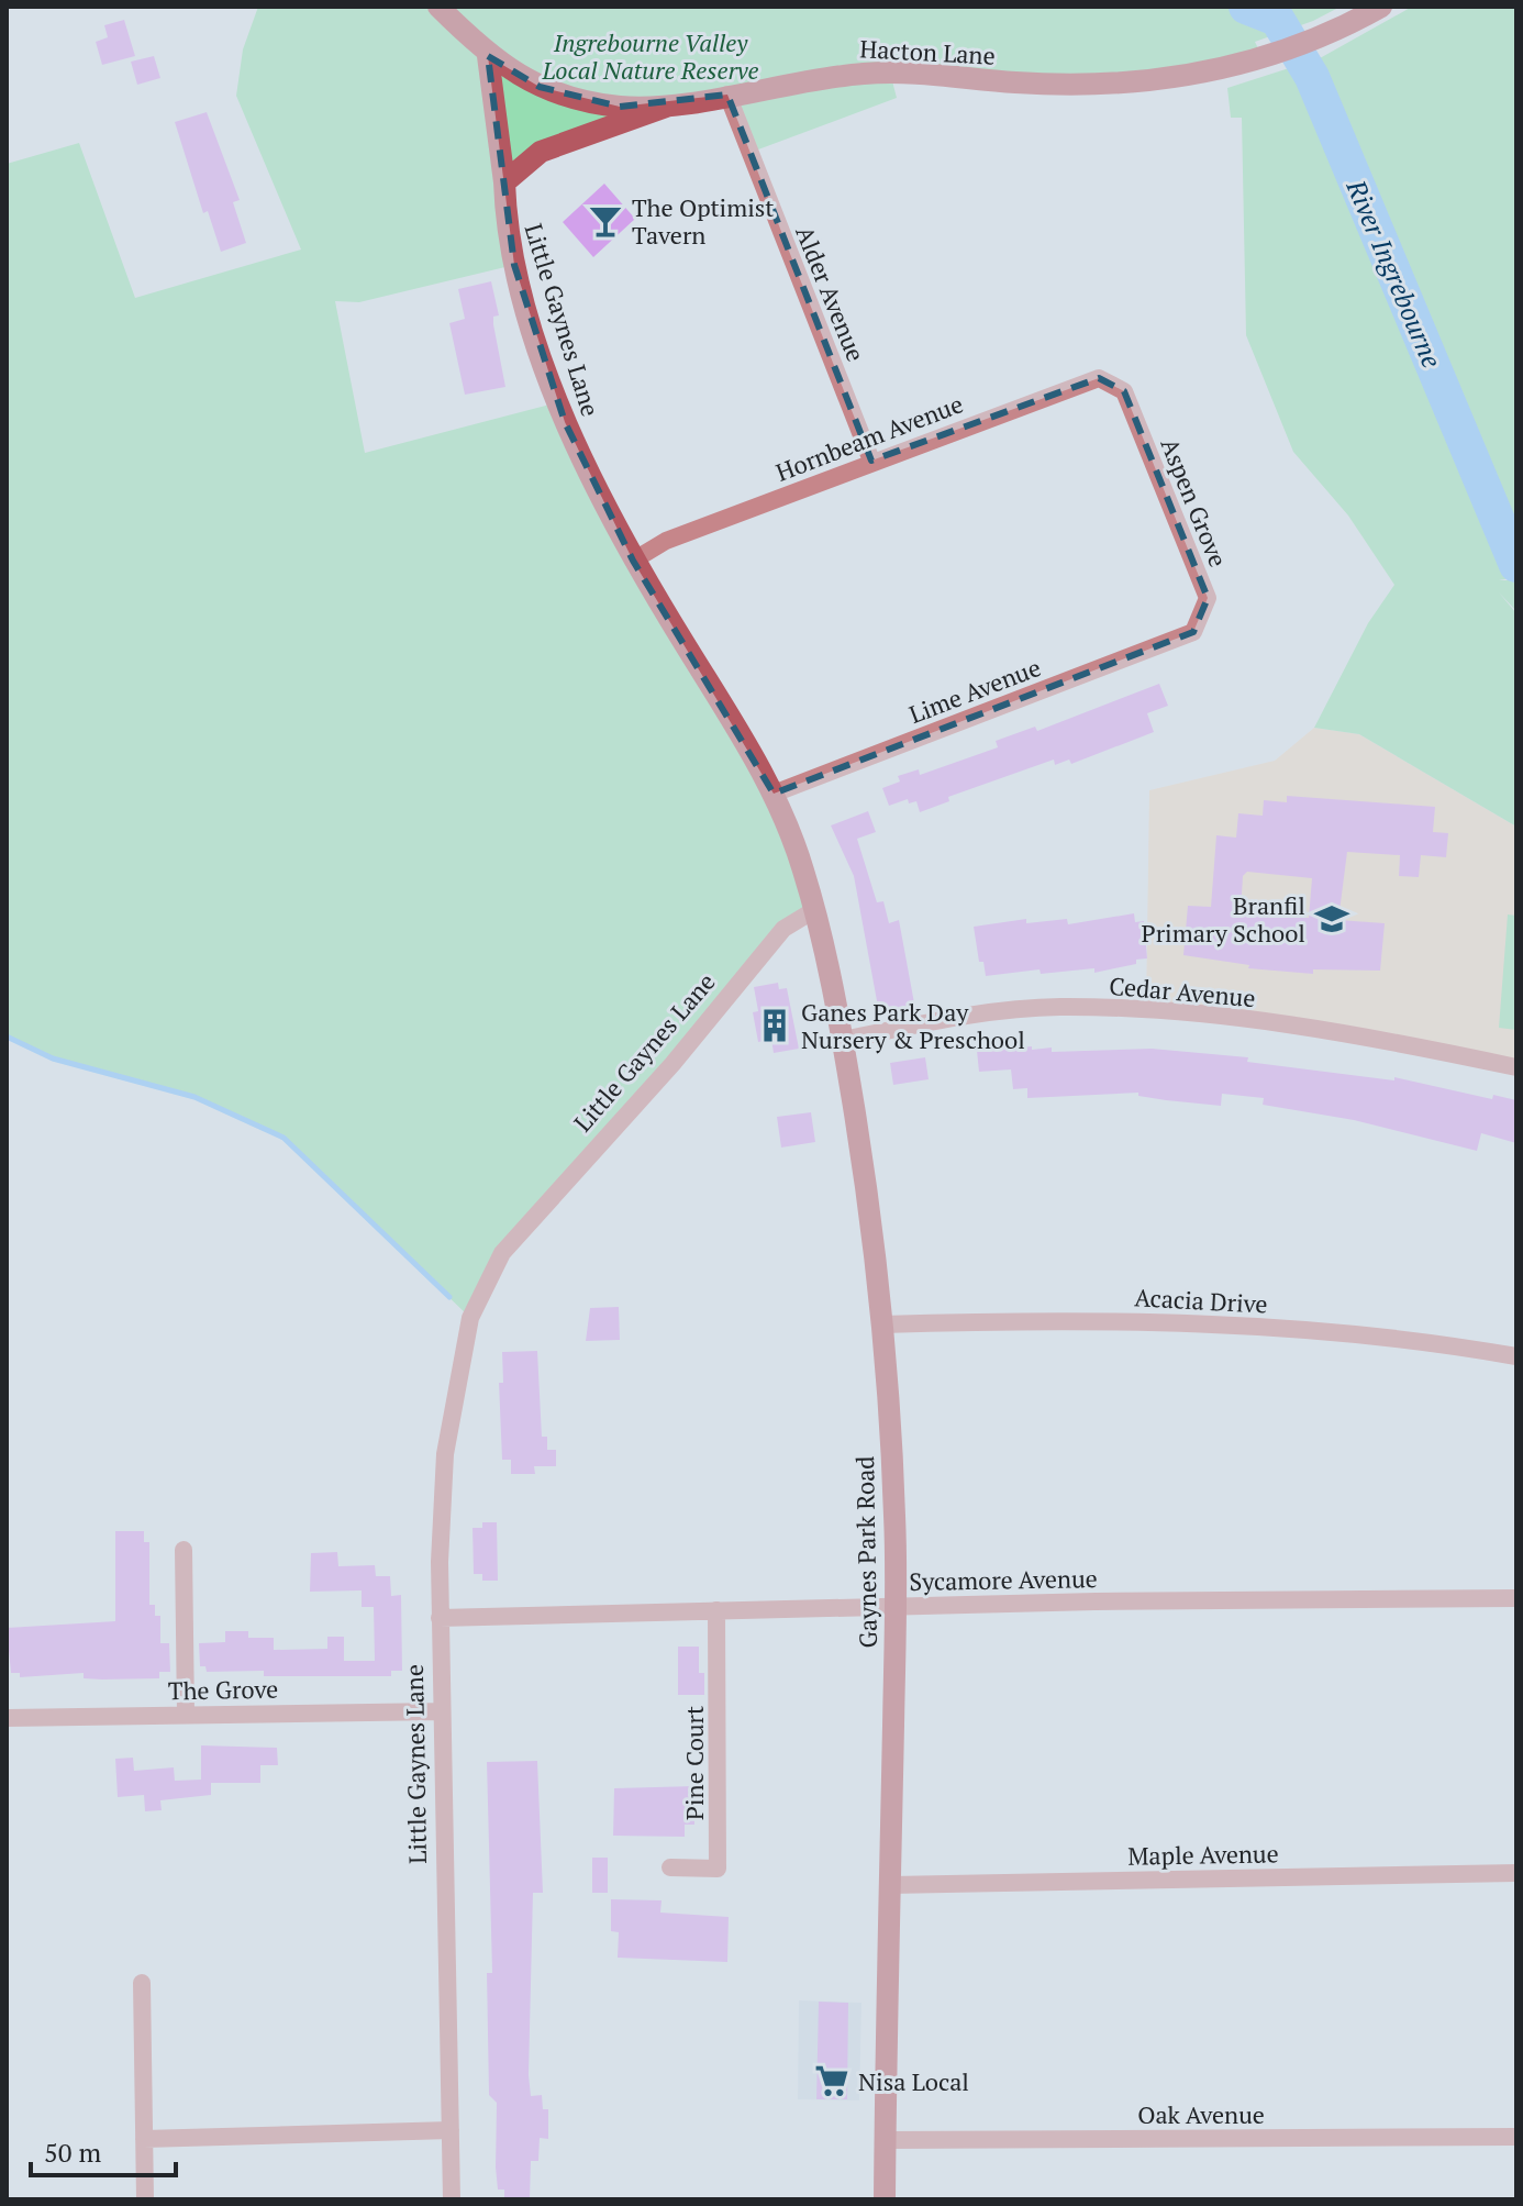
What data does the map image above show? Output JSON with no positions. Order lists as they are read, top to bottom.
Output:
{
  "streets": {
    "street": [
      "Hacton Lane",
      "Alder Avenue",
      "Little Gaynes Lane",
      "Hornbeam Avenue",
      "Aspen Grove",
      "Lime Avenue",
      "Cedar Avenue",
      "Acacia Drive",
      "Gaynes Park Road",
      "Sycamore Avenue",
      "The Grove",
      "Pine Court",
      "Maple Avenue",
      "Oak Avenue"
    ]
  },
  "crossings": [
    ["Hacton Lane", "Alder Avenue"],
    ["Hacton Lane", "Little Gaynes Lane"],
    ["Alder Avenue", "Hornbeam Avenue"],
    ["Little Gaynes Lane", "Hornbeam Avenue"],
    ["Little Gaynes Lane", "Lime Avenue"],
    ["Little Gaynes Lane", "Gaynes Park Road"],
    ["Little Gaynes Lane", "Sycamore Avenue"],
    ["Little Gaynes Lane", "The Grove"],
    ["Hornbeam Avenue", "Aspen Grove"],
    ["Aspen Grove", "Lime Avenue"],
    ["Cedar Avenue", "Gaynes Park Road"],
    ["Acacia Drive", "Gaynes Park Road"],
    ["Gaynes Park Road", "Sycamore Avenue"],
    ["Gaynes Park Road", "Maple Avenue"],
    ["Gaynes Park Road", "Oak Avenue"],
    ["Sycamore Avenue", "Pine Court"]
  ],
  "water": ["River Ingrebourne"],
  "parks": ["Ingrebourne Valley Local Nature Reserve"],
  "places": {
    "bar": ["The Optimist Tavern"],
    "school or university": ["Branfil Primary School"],
    "building": ["Ganes Park Day Nursery & Preschool"],
    "supermarket": ["Nisa Local"]
  },
  "scale_bar": "50 m"
}
